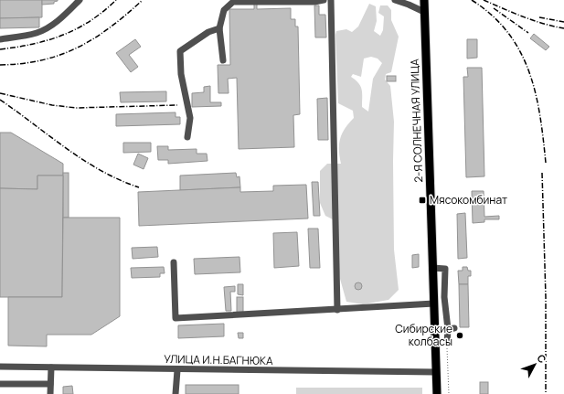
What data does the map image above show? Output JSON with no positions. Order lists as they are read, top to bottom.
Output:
{
  "streets": {
    "main road": ["2-Я СОЛНЕЧНАЯ УЛИЦА"],
    "street": ["УЛИЦА И.Н.БАГНЮКА"]
  },
  "crossings": [
    ["2-Я СОЛНЕЧНАЯ УЛИЦА", "УЛИЦА И.Н.БАГНЮКА"]
  ],
  "places": {
    "transit": ["Мясокомбинат"],
    "other": ["Сибирские колбасы"]
  },
  "north": "top right"
}
